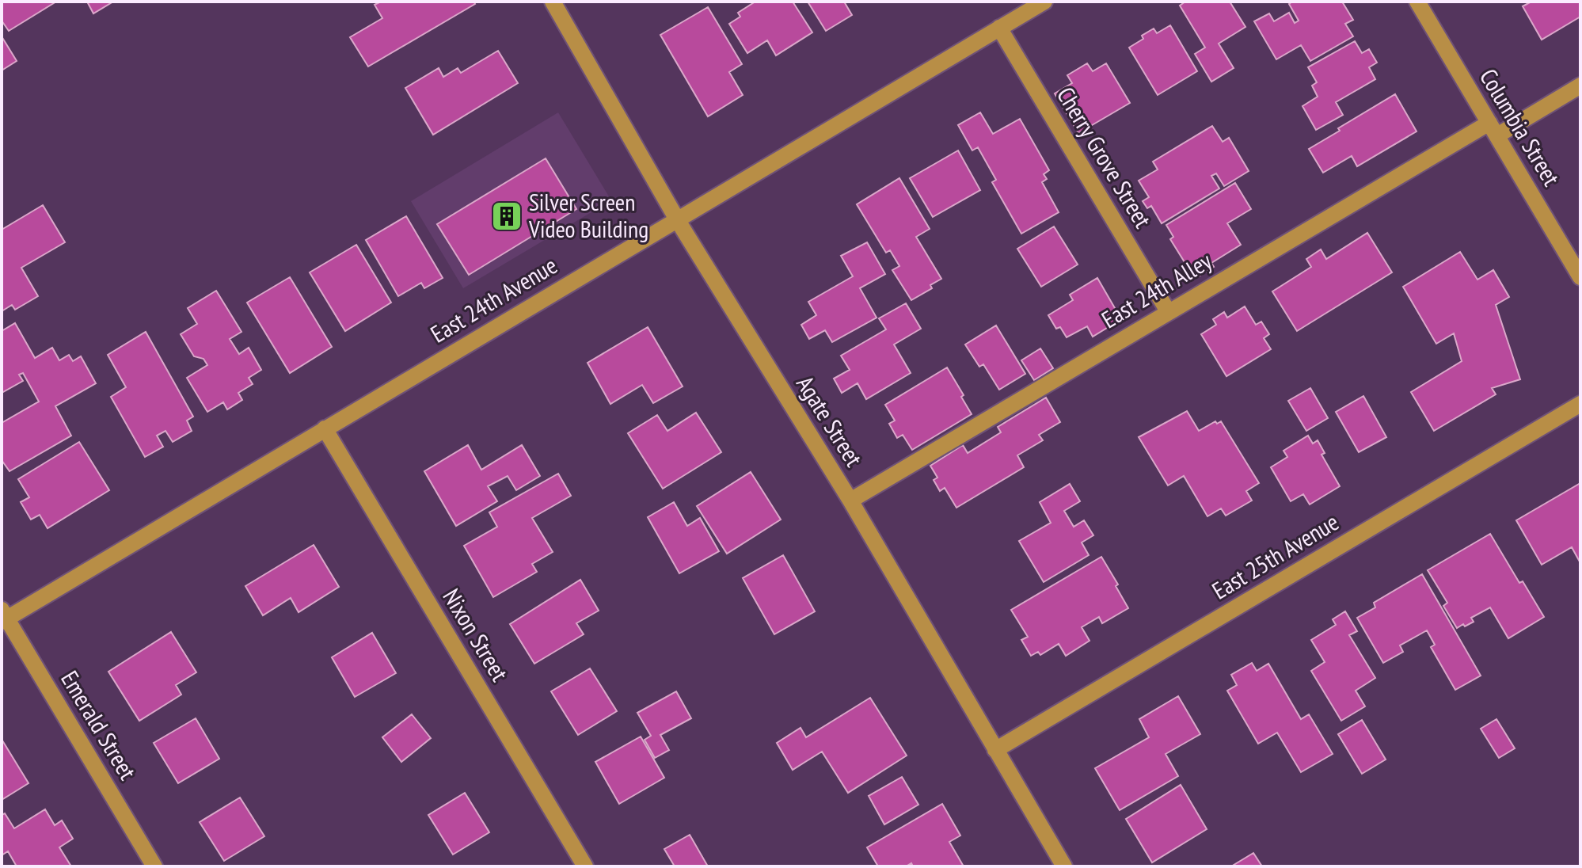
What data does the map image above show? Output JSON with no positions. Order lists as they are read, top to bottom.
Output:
{
  "streets": {
    "street": [
      "Columbia Street",
      "Cherry Grove Street",
      "East 24th Alley",
      "East 24th Avenue",
      "Agate Street",
      "East 25th Avenue",
      "Nixon Street",
      "Emerald Street"
    ]
  },
  "crossings": [
    ["Columbia Street", "East 24th Alley"],
    ["Cherry Grove Street", "East 24th Alley"],
    ["Cherry Grove Street", "East 24th Avenue"],
    ["East 24th Alley", "Agate Street"],
    ["East 24th Avenue", "Agate Street"],
    ["East 24th Avenue", "Nixon Street"],
    ["East 24th Avenue", "Emerald Street"],
    ["Agate Street", "East 25th Avenue"]
  ],
  "places": {
    "building": ["Silver Screen Video Building"]
  }
}
